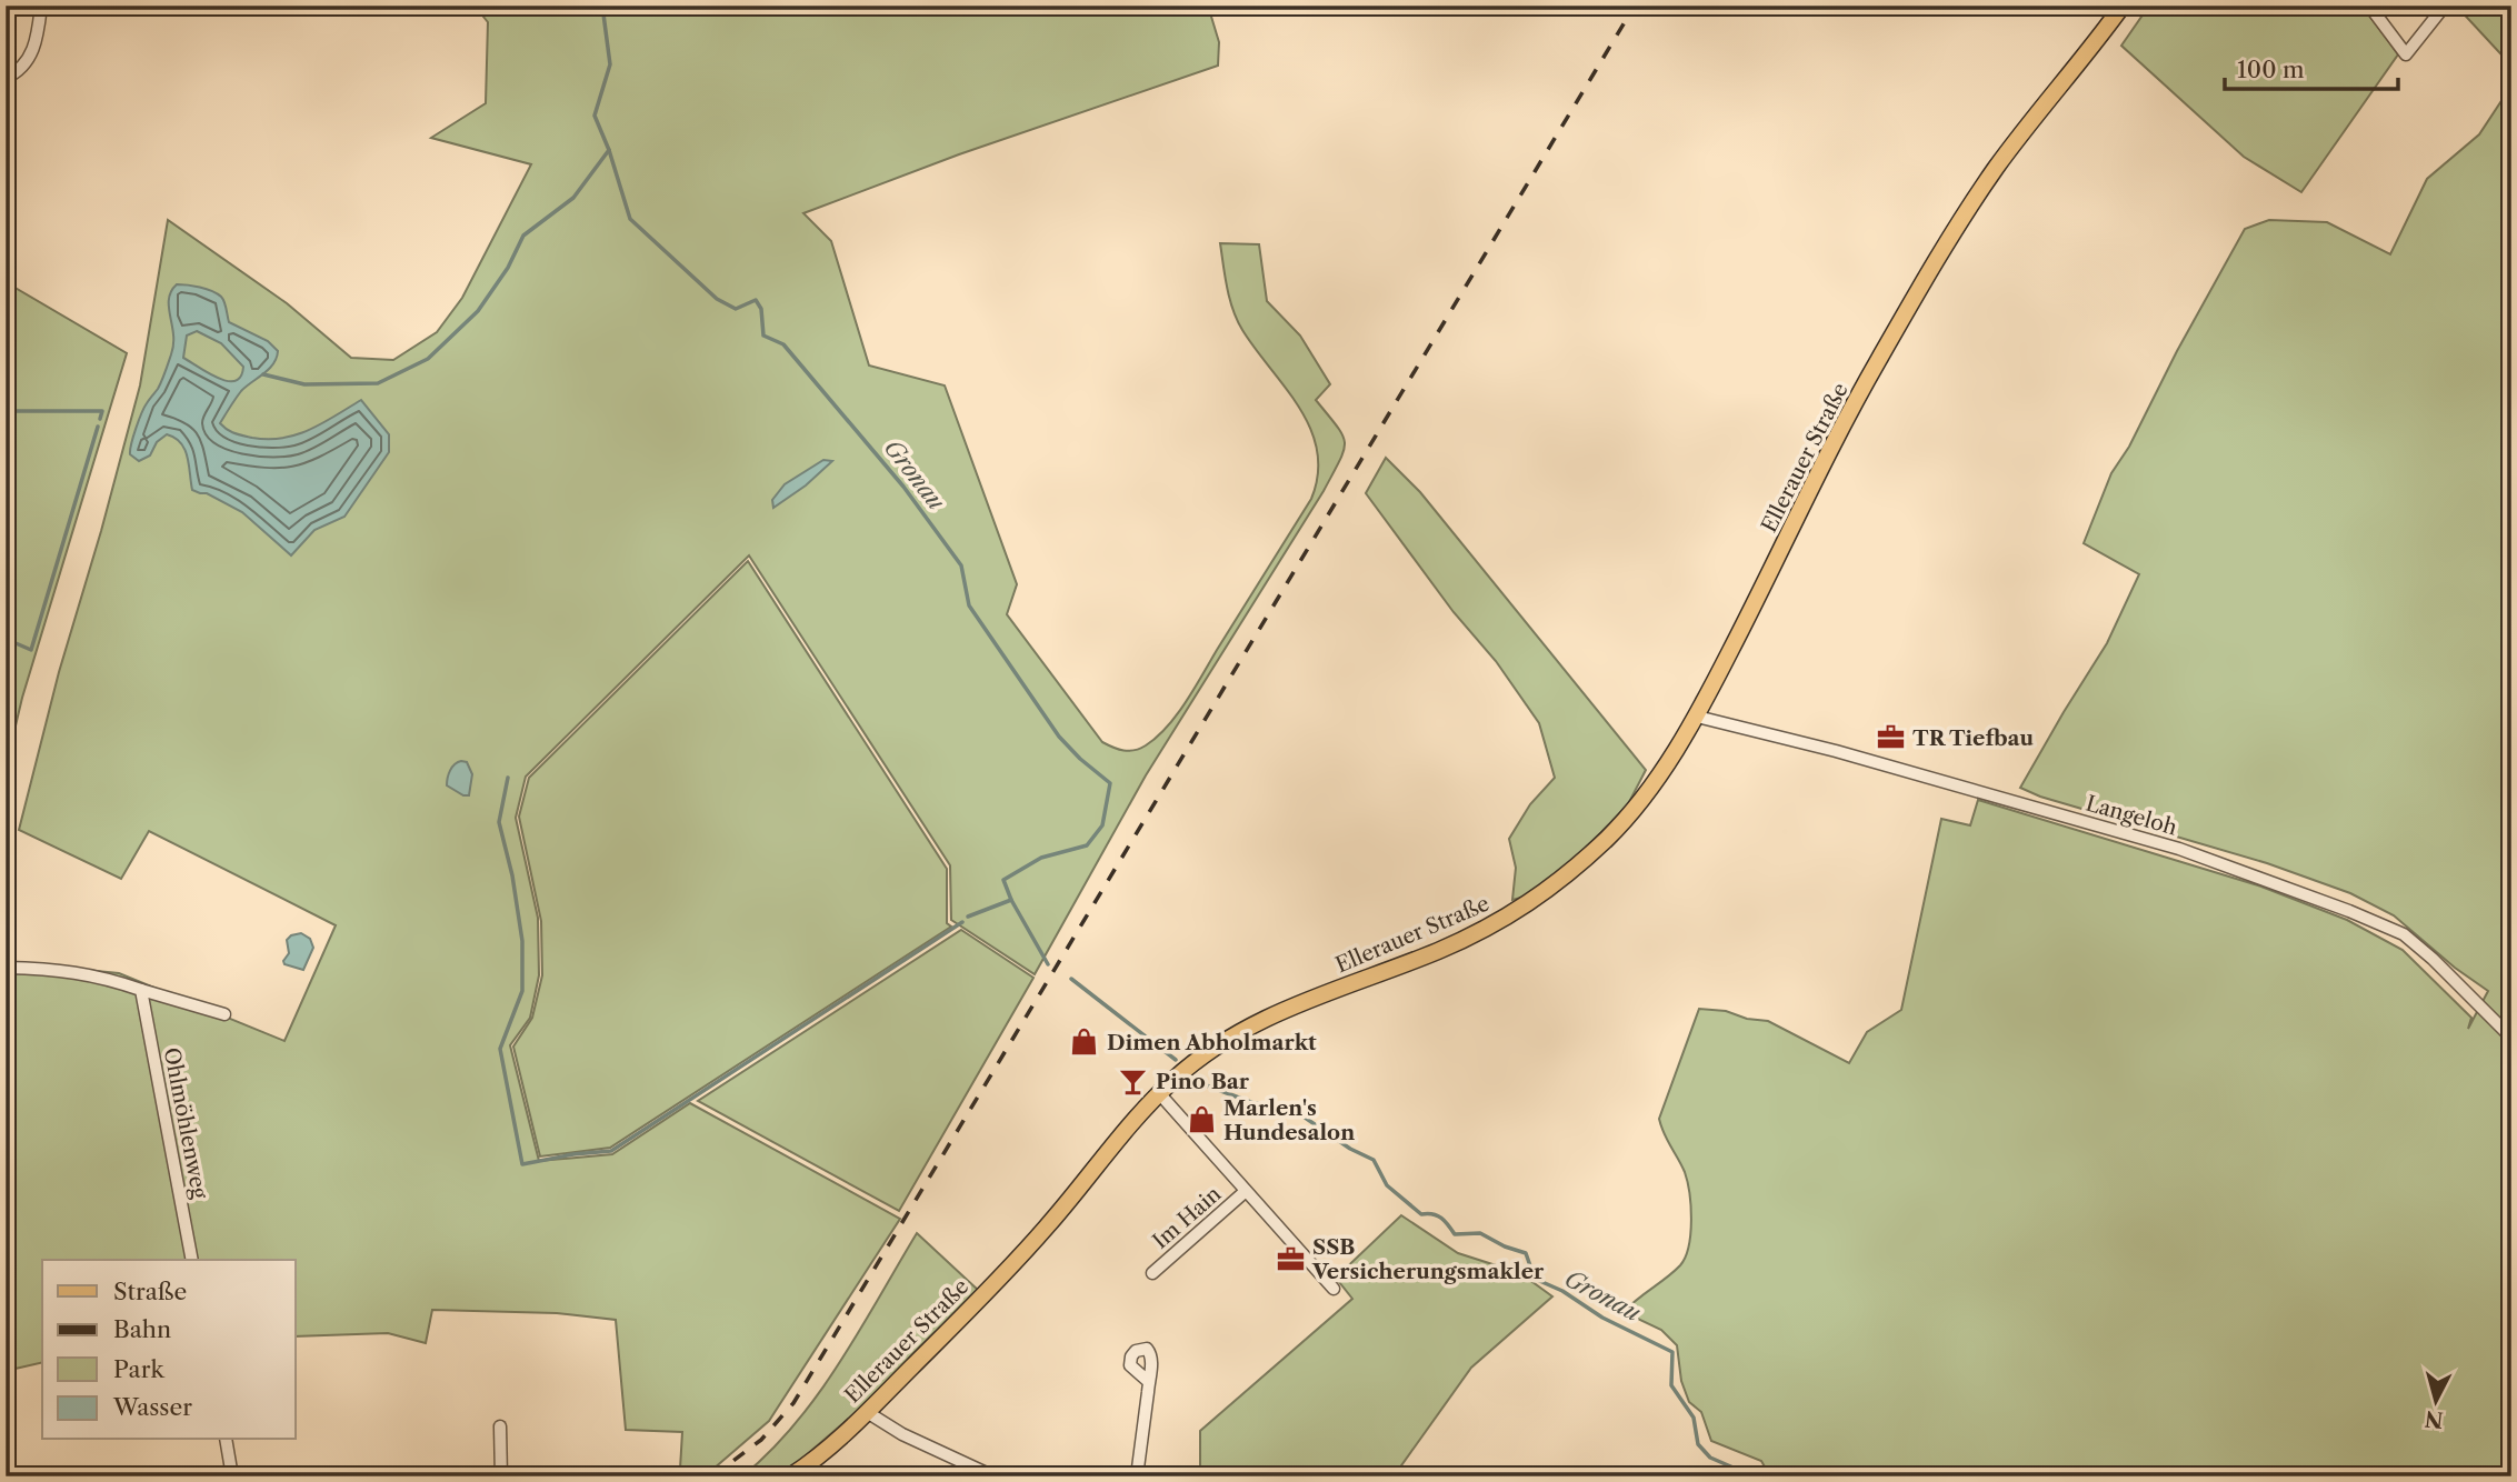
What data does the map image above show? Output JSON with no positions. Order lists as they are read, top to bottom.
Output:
{
  "streets": {
    "main road": ["Ellerauer Straße"],
    "street": ["Langeloh", "Ohlmöhlenweg", "Im Hain"]
  },
  "crossings": [
    ["Ellerauer Straße", "Langeloh"]
  ],
  "water": ["Gronau"],
  "places": {
    "office": ["TR Tiefbau", "SSB Versicherungsmakler"],
    "shop": ["Dimen Abholmarkt", "Marlen's Hundesalon"],
    "bar": ["Pino Bar"]
  },
  "legend": [
    "Straße",
    "Bahn",
    "Park",
    "Wasser"
  ],
  "scale_bar": "100 m",
  "north": "bottom"
}
